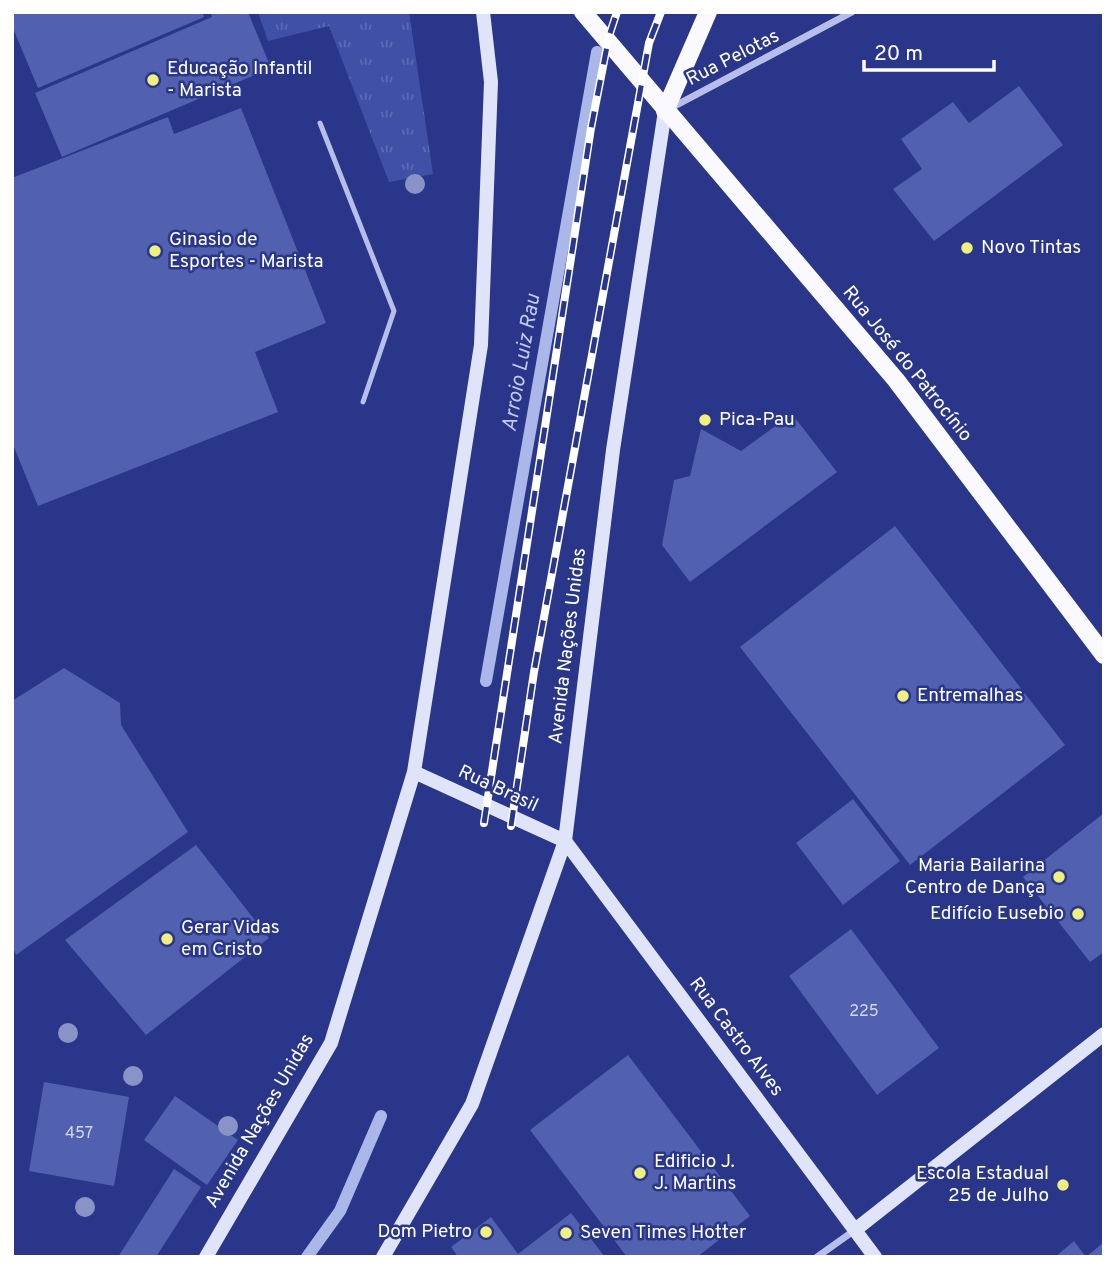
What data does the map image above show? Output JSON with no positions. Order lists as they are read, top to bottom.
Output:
{
  "streets": {
    "main road": [
      "Rua José do Patrocínio",
      "Avenida Nações Unidas",
      "Rua Brasil",
      "Rua Castro Alves"
    ],
    "street": ["Rua Pelotas"]
  },
  "crossings": [
    ["Rua Pelotas", "Rua José do Patrocínio"],
    ["Rua Pelotas", "Avenida Nações Unidas"],
    ["Rua José do Patrocínio", "Avenida Nações Unidas"],
    ["Avenida Nações Unidas", "Rua Brasil"],
    ["Avenida Nações Unidas", "Rua Castro Alves"],
    ["Rua Brasil", "Rua Castro Alves"]
  ],
  "water": ["Arroio Luiz Rau"],
  "places": [
    "Educação Infantil - Marista",
    "Novo Tintas",
    "Ginasio de Esportes - Marista",
    "Pica-Pau",
    "Entremalhas",
    "Maria Bailarina Centro de Dança",
    "Edifício Eusebio",
    "Gerar Vidas em Cristo",
    "Edificio J. J. Martins",
    "Escola Estadual 25 de Julho",
    "Dom Pietro",
    "Seven Times Hotter"
  ],
  "house_numbers": ["225", "457"],
  "scale_bar": "20 m"
}
